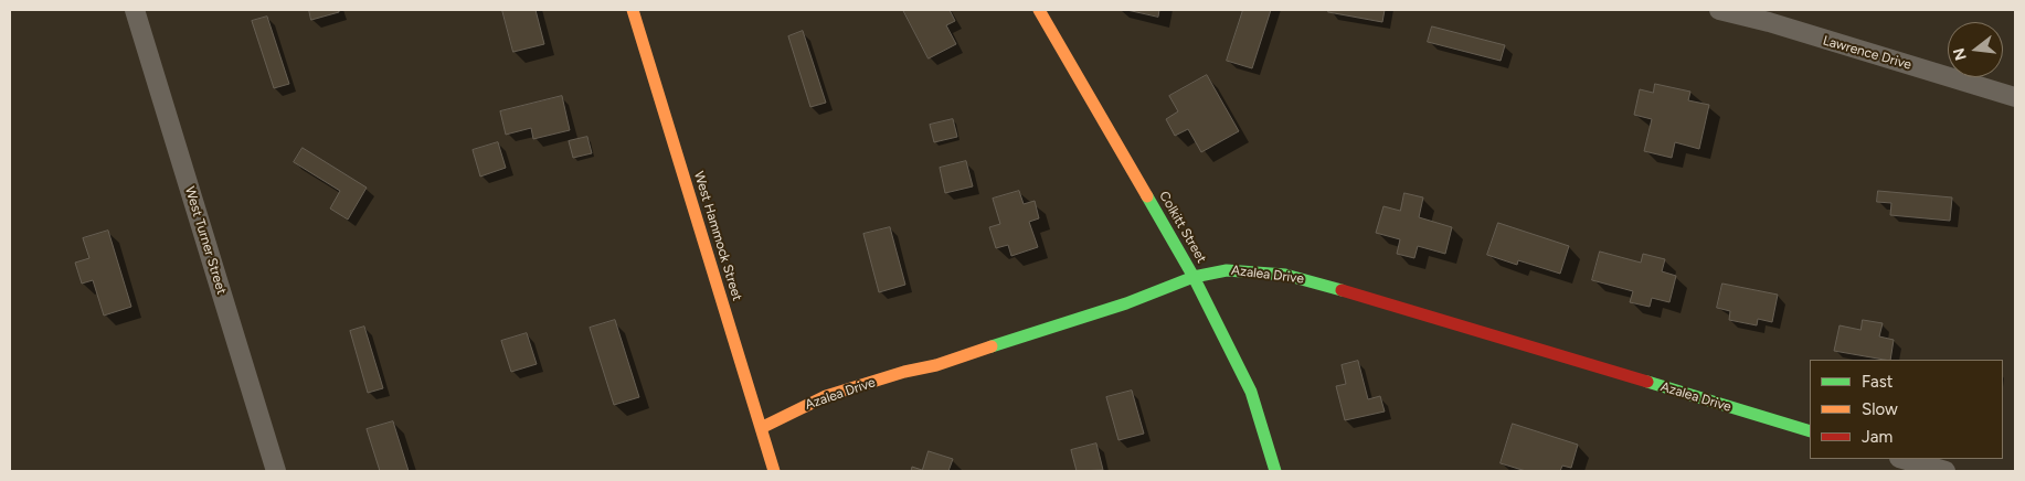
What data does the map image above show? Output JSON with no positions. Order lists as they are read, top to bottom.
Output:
{
  "streets": {
    "street": [
      "Lawrence Drive",
      "Colkitt Street",
      "West Hammock Street",
      "West Turner Street",
      "Azalea Drive"
    ]
  },
  "crossings": [
    ["Colkitt Street", "Azalea Drive"],
    ["West Hammock Street", "Azalea Drive"]
  ],
  "legend": ["Fast", "Slow", "Jam"],
  "north": "left"
}
